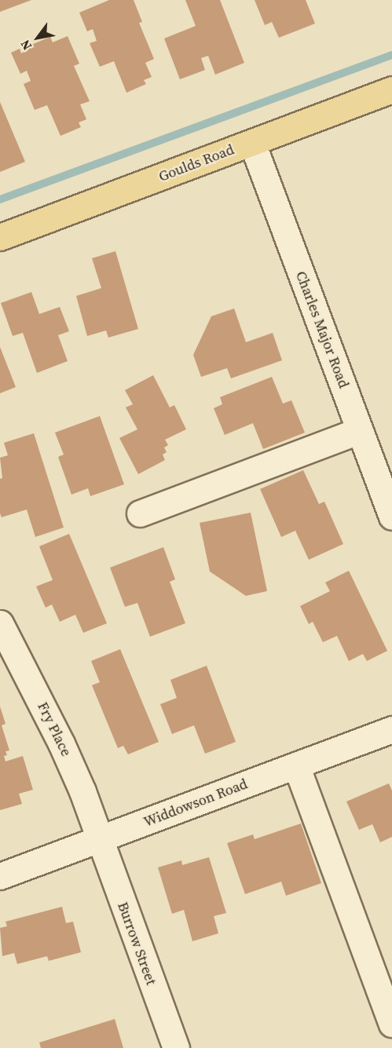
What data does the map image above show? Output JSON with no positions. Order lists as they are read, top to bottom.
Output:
{
  "streets": {
    "main road": ["Goulds Road"],
    "street": [
      "Charles Major Road",
      "Fry Place",
      "Widdowson Road",
      "Burrow Street"
    ]
  },
  "crossings": [
    ["Goulds Road", "Charles Major Road"],
    ["Fry Place", "Widdowson Road"],
    ["Fry Place", "Burrow Street"],
    ["Widdowson Road", "Burrow Street"]
  ],
  "north": "bottom left"
}
